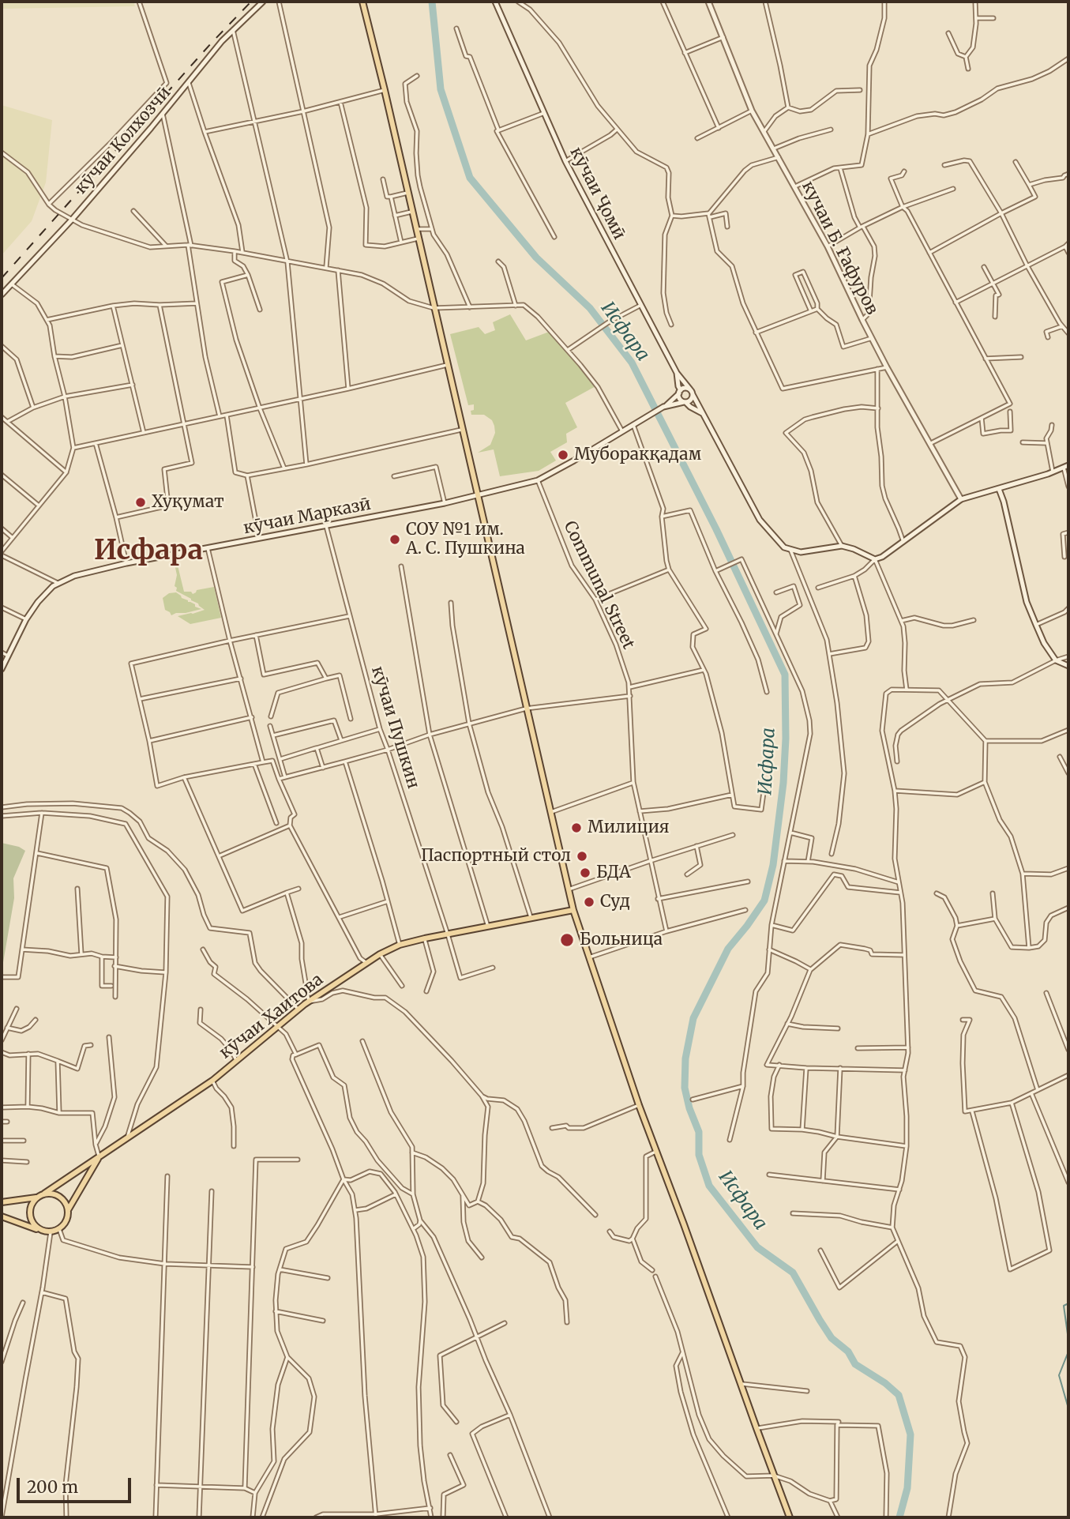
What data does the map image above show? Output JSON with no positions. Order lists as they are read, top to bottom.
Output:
{
  "streets": {
    "main road": [
      "кӯчаи Колхозчӣ",
      "кӯчаи Ҷомӣ",
      "кучаи Б. Ғафуров",
      "кӯчаи Марказӣ",
      "кӯчаи Хаитова"
    ],
    "street": ["Communal Street", "кӯчаи Пушкин"]
  },
  "crossings": [
    ["кӯчаи Марказӣ", "Communal Street"],
    ["кӯчаи Марказӣ", "кӯчаи Пушкин"],
    ["кӯчаи Пушкин", "кӯчаи Хаитова"]
  ],
  "districts": ["Исфара"],
  "water": ["Исфара"],
  "places": [
    "Муборакқадам",
    "Хуқумат",
    "СОУ №1 им. А. С. Пушкина",
    "Милиция",
    "Паспортный стол",
    "БДА",
    "Суд",
    "Больница"
  ],
  "scale_bar": "200 m"
}
